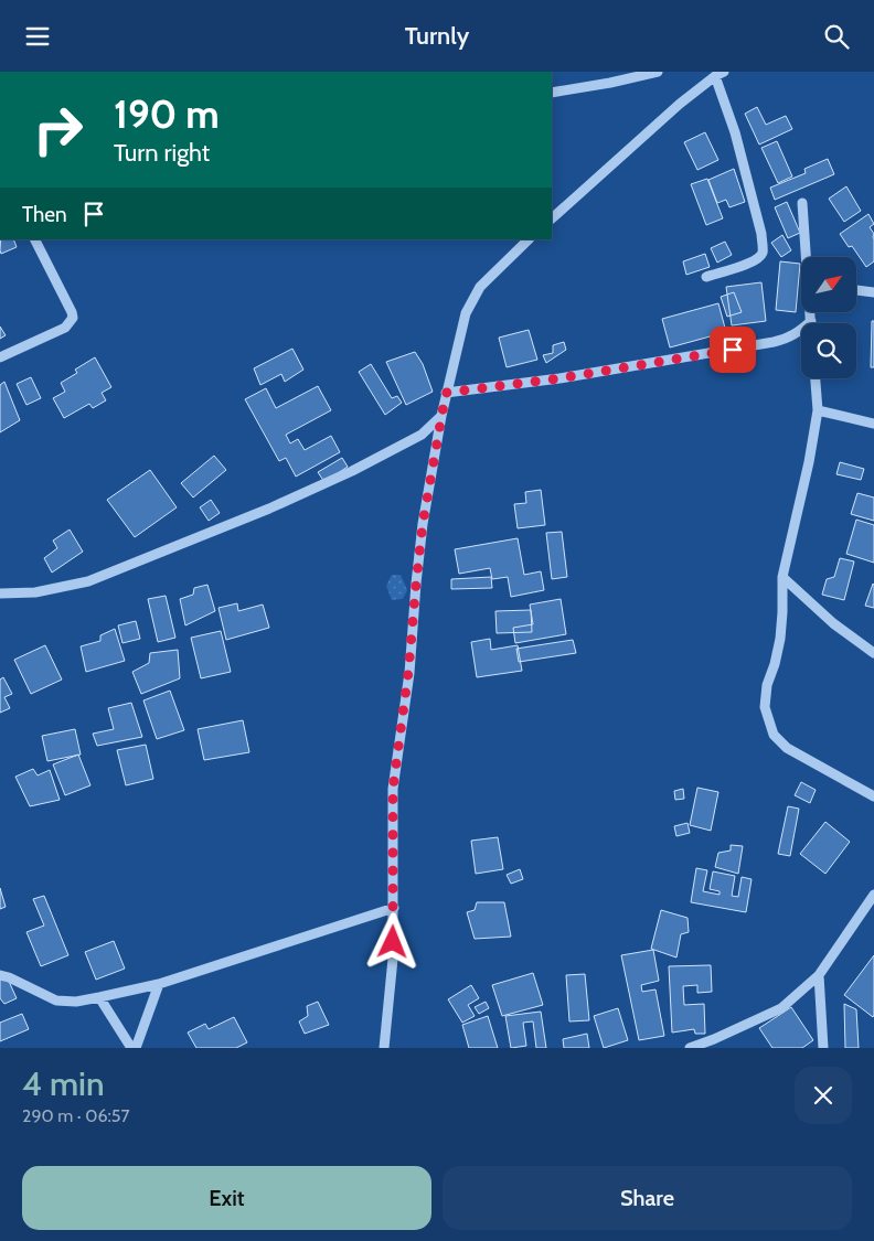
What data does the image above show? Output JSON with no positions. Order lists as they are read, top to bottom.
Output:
{
  "north": "top right",
  "page": {
    "header": "Turnly",
    "turn": ["190 m", "Turn right"],
    "then": "Then",
    "heading": ["4 min", "290 m · 06:57"],
    "buttons": ["Exit", "Share"]
  }
}
